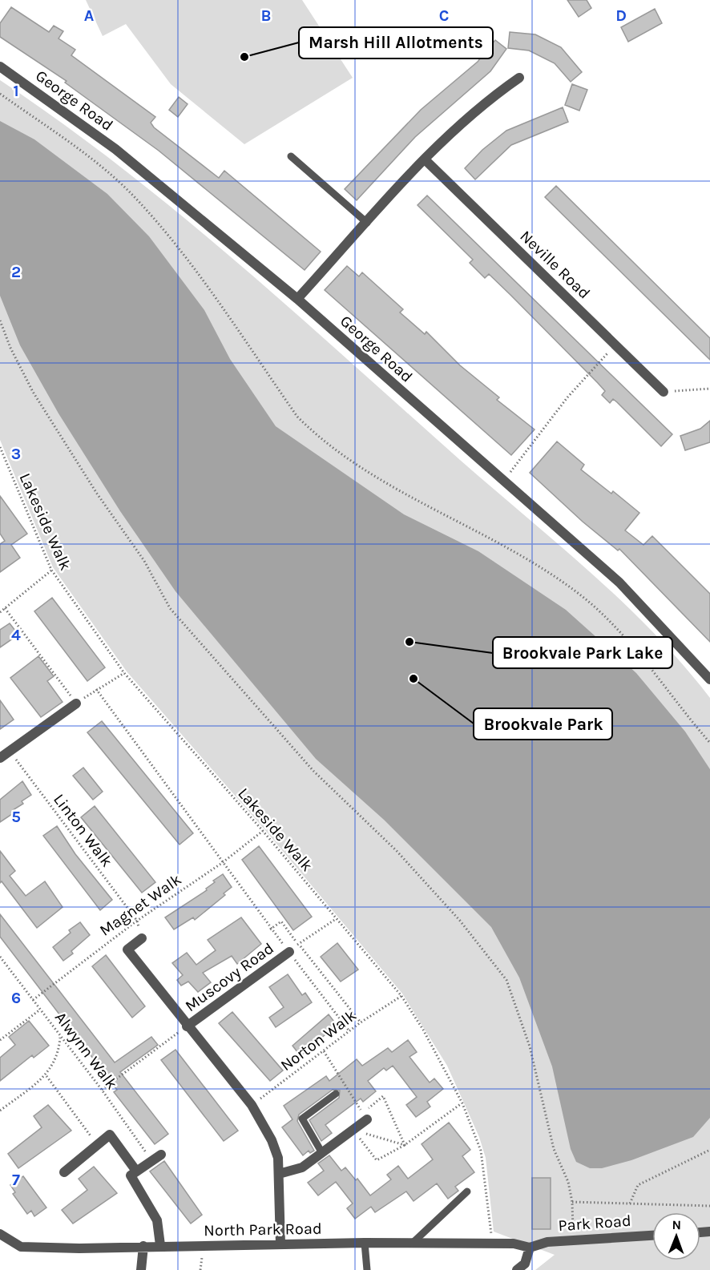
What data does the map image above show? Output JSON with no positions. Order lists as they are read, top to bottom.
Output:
{
  "streets": {
    "street": [
      "George Road",
      "Neville Road",
      "Muscovy Road",
      "Park Road",
      "North Park Road"
    ],
    "path": [
      "Lakeside Walk",
      "Linton Walk",
      "Magnet Walk",
      "Norton Walk",
      "Alwynn Walk"
    ]
  },
  "crossings": [
    ["Lakeside Walk", "Magnet Walk"],
    ["Lakeside Walk", "Norton Walk"],
    ["Lakeside Walk", "North Park Road"],
    ["Linton Walk", "Magnet Walk"],
    ["Linton Walk", "Muscovy Road"],
    ["Magnet Walk", "Alwynn Walk"],
    ["Muscovy Road", "Norton Walk"],
    ["Muscovy Road", "North Park Road"],
    ["Park Road", "North Park Road"]
  ],
  "places": ["Marsh Hill Allotments", "Brookvale Park Lake", "Brookvale Park"],
  "north": "top",
  "grid": {
    "columns": [
      "A",
      "B",
      "C",
      "D"
    ],
    "rows": [
      "1",
      "2",
      "3",
      "4",
      "5",
      "6",
      "7"
    ]
  }
}
